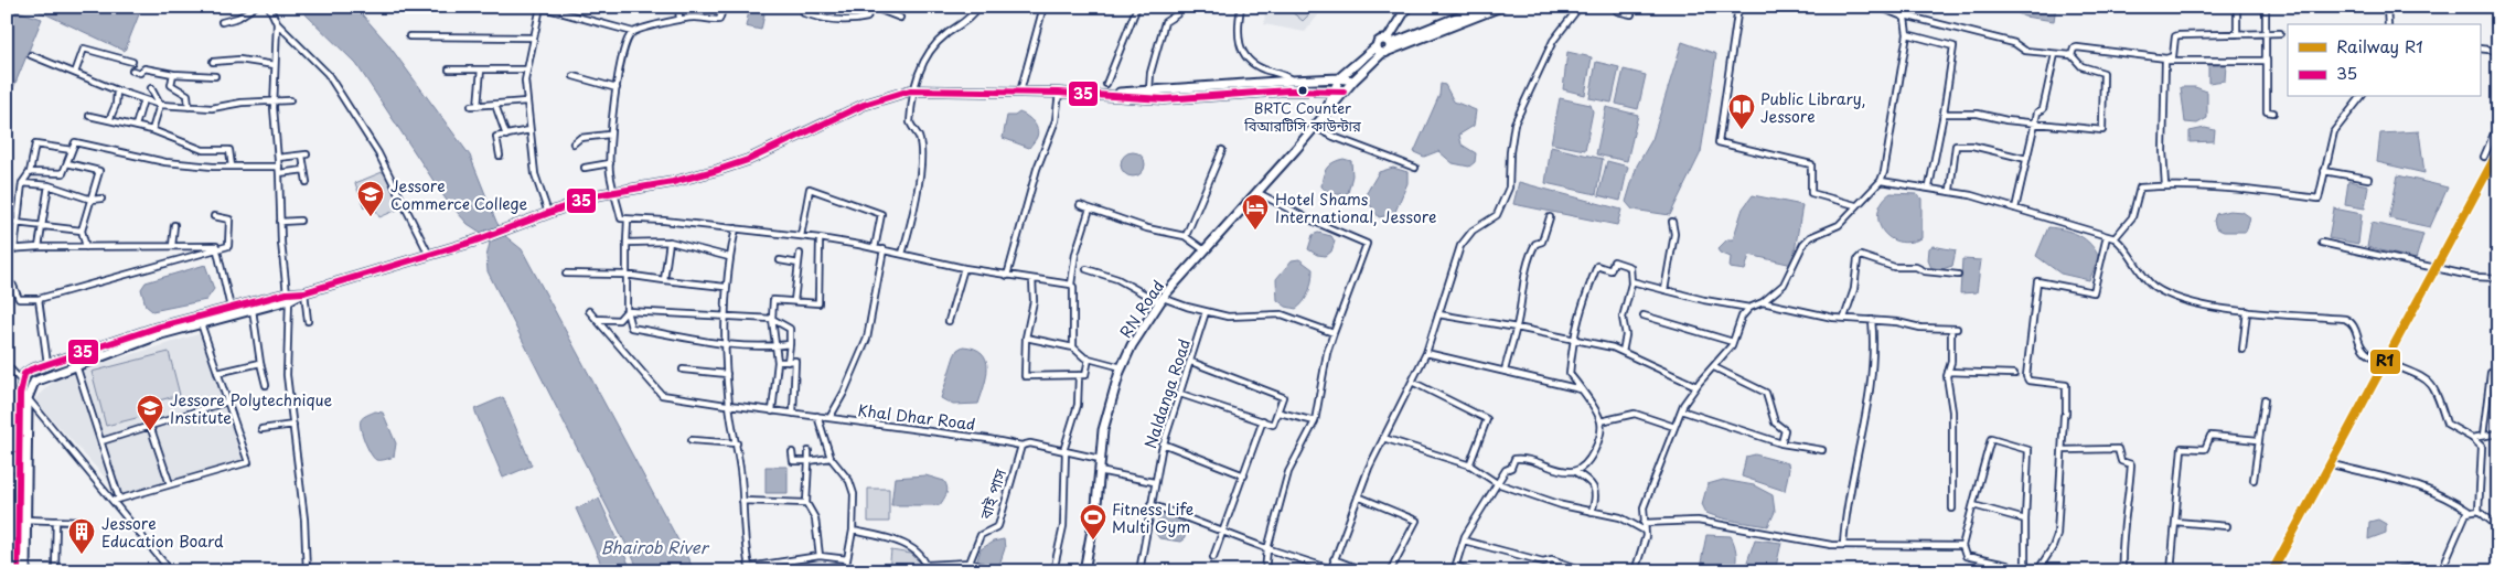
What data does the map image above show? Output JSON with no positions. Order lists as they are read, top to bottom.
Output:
{
  "streets": {
    "highway": ["RN Road"],
    "street": ["Naldanga Road", "Khal Dhar Road", "বাই পাস"]
  },
  "crossings": [
    ["RN Road", "Khal Dhar Road"],
    ["Khal Dhar Road", "বাই পাস"]
  ],
  "water": ["Bhairob River"],
  "places": {
    "other": ["BRTC Counter বিআরটিসি কাউন্টার"],
    "library": ["Public Library, Jessore"],
    "school or university": ["Jessore Commerce College", "Jessore Polytechnique Institute"],
    "hotel": ["Hotel Shams International, Jessore"],
    "sports": ["Fitness Life Multi Gym"],
    "building": ["Jessore Education Board"]
  },
  "lines": ["transit line 35", "rail line R1"],
  "legend": ["Railway R1", "35"]
}
